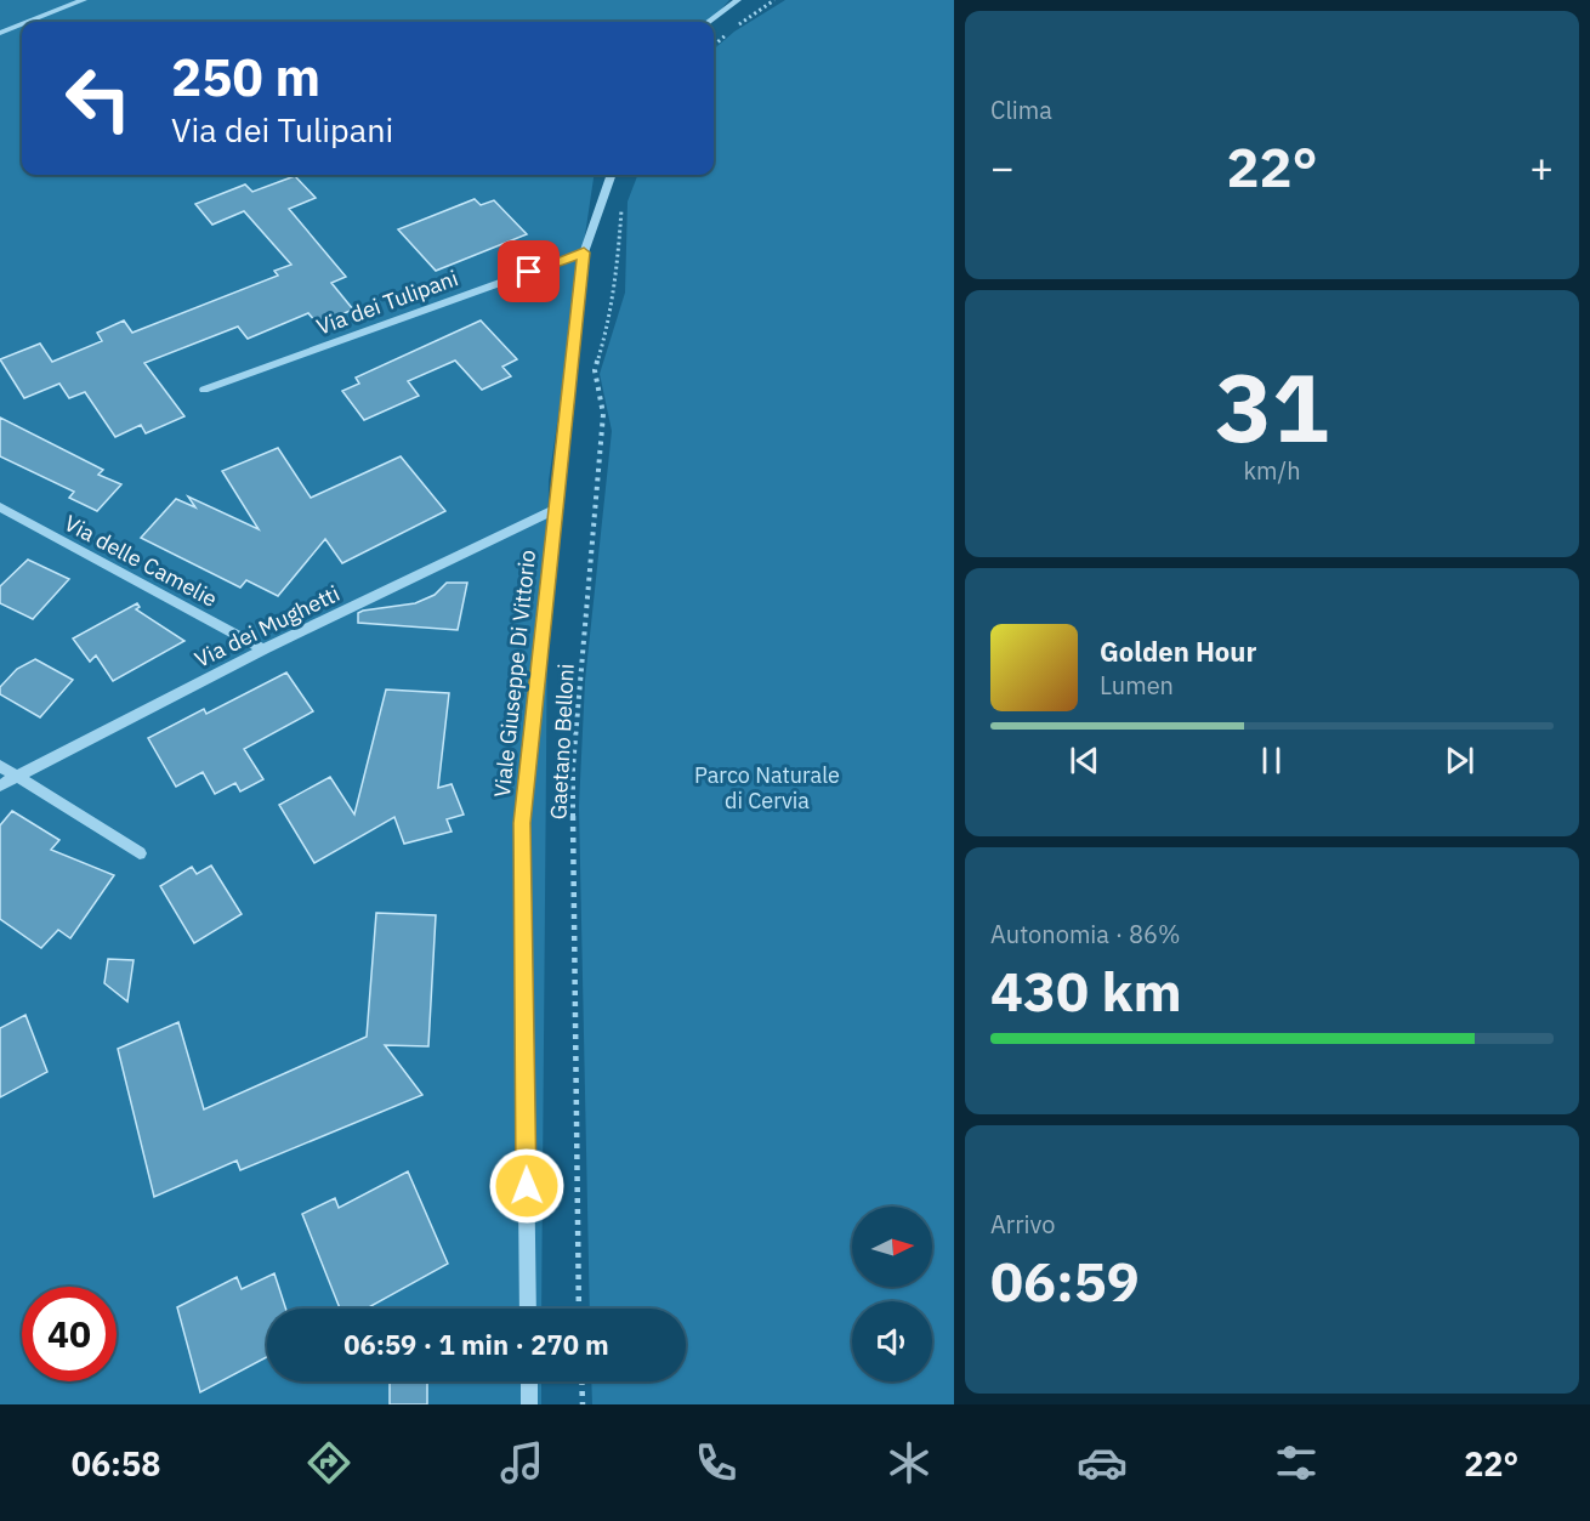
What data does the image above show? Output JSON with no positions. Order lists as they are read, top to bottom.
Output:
{
  "streets": {
    "street": [
      "Via dei Tulipani",
      "Via delle Camelie",
      "Via dei Mughetti",
      "Viale Giuseppe Di Vittorio"
    ],
    "path": ["Gaetano Belloni"]
  },
  "crossings": [
    ["Via dei Tulipani", "Viale Giuseppe Di Vittorio"],
    ["Via delle Camelie", "Via dei Mughetti"],
    ["Via dei Mughetti", "Viale Giuseppe Di Vittorio"]
  ],
  "parks": ["Parco Naturale di Cervia"],
  "north": "right",
  "page": {
    "tile": [
      "Clima",
      ["31", "km/h"],
      ["Autonomia · 86%", "430 km"],
      ["Arrivo", "06:59"]
    ],
    "turn": ["250 m", "Via dei Tulipani"],
    "heat": ["−", "22°", "+"],
    "song": ["Golden Hour", "Lumen"],
    "limit": "40",
    "trip": "06:59 · 1 min · 270 m",
    "tabs": ["06:58", "22°"]
  }
}
